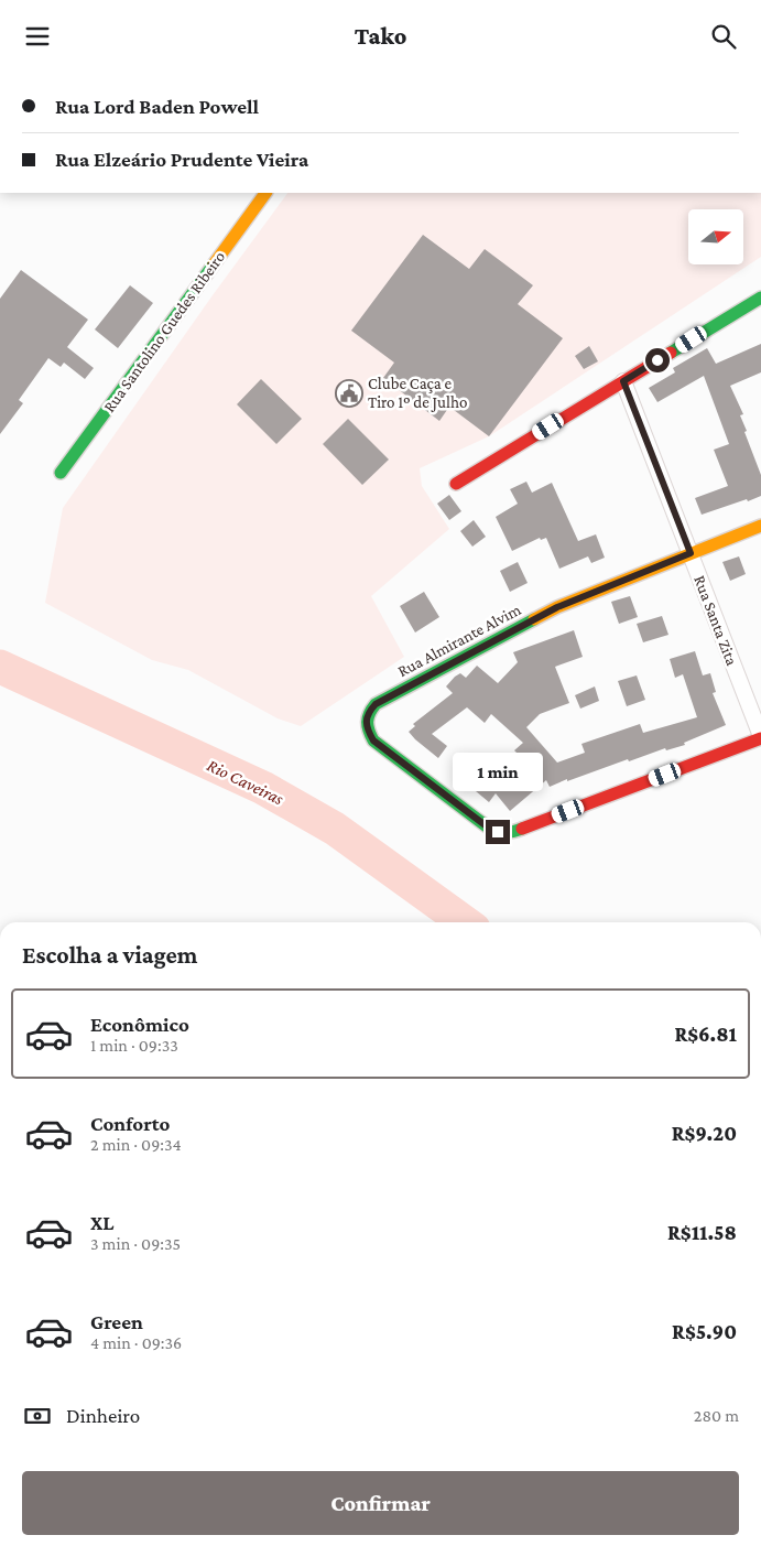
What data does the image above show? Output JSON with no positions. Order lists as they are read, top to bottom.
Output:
{
  "streets": {
    "street": ["Rua Santolino Guedes Ribeiro", "Rua Santa Zita", "Rua Almirante Alvim"]
  },
  "crossings": [
    ["Rua Santa Zita", "Rua Almirante Alvim"]
  ],
  "water": ["Rio Caveiras"],
  "places": {
    "public building": ["Clube Caça e Tiro 1º de Julho"]
  },
  "north": "right",
  "page": {
    "header": "Tako",
    "banner": ["Rua Lord Baden Powell", "Rua Elzeário Prudente Vieira"],
    "bubble": "1 min",
    "heading": "Escolha a viagem",
    "list": [
      {
        "name": "Econômico",
        "note": "1 min · 09:33",
        "value": "R$6.81"
      },
      {
        "name": "Conforto",
        "note": "2 min · 09:34",
        "value": "R$9.20"
      },
      {
        "name": "XL",
        "note": "3 min · 09:35",
        "value": "R$11.58"
      },
      {
        "name": "Green",
        "note": "4 min · 09:36",
        "value": "R$5.90"
      }
    ],
    "pay": ["Dinheiro", "280 m"],
    "buttons": "Confirmar"
  }
}
